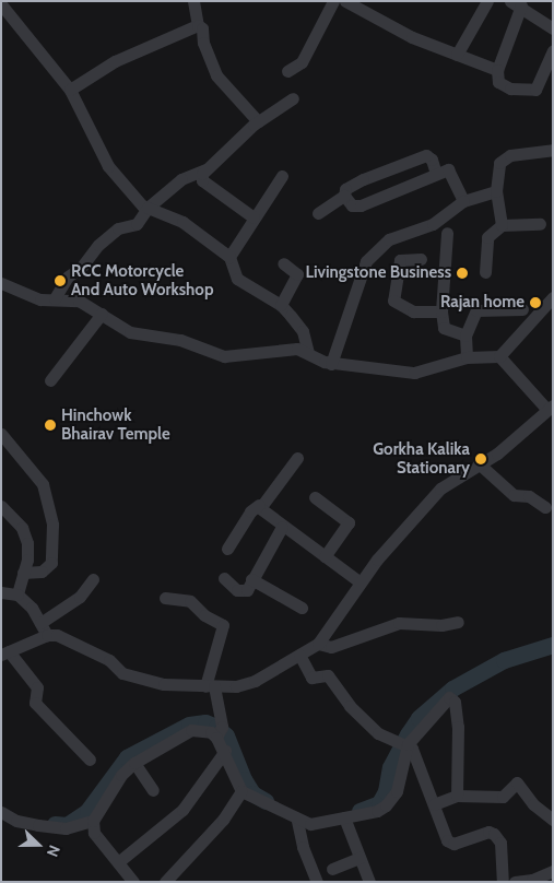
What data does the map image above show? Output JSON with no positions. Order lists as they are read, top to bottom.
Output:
{
  "places": [
    "Livingstone Business",
    "RCC Motorcycle And Auto Workshop",
    "Rajan home",
    "Hinchowk Bhairav Temple",
    "Gorkha Kalika Stationary"
  ],
  "north": "right"
}
